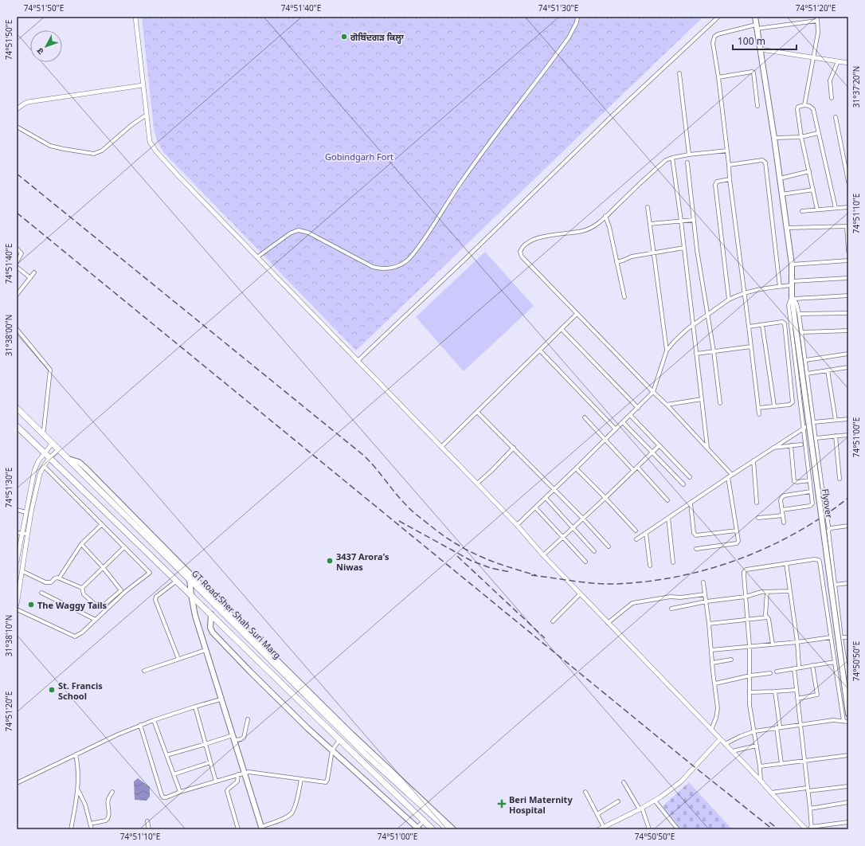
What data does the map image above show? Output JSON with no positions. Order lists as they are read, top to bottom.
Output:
{
  "streets": {
    "main road": ["Flyover", "GT Road;Sher Shah Suri Marg"]
  },
  "parks": ["Gobindgarh Fort"],
  "places": {
    "other": [
      "ਗੋਬਿੰਦਗੜ ਕਿਲ੍ਹਾ",
      "3437 Arora's Niwas",
      "The Waggy Tails",
      "St. Francis School"
    ],
    "health": ["Beri Maternity Hospital"]
  },
  "scale_bar": "100 m",
  "north": "bottom left",
  "coordinates": [
    "74°51'50\"E",
    "74°51'40\"E",
    "74°51'30\"E",
    "74°51'20\"E",
    "31°37'20\"N",
    "74°51'10\"E",
    "31°38'00\"N",
    "74°51'00\"E",
    "31°38'10\"N",
    "74°50'50\"E"
  ]
}
